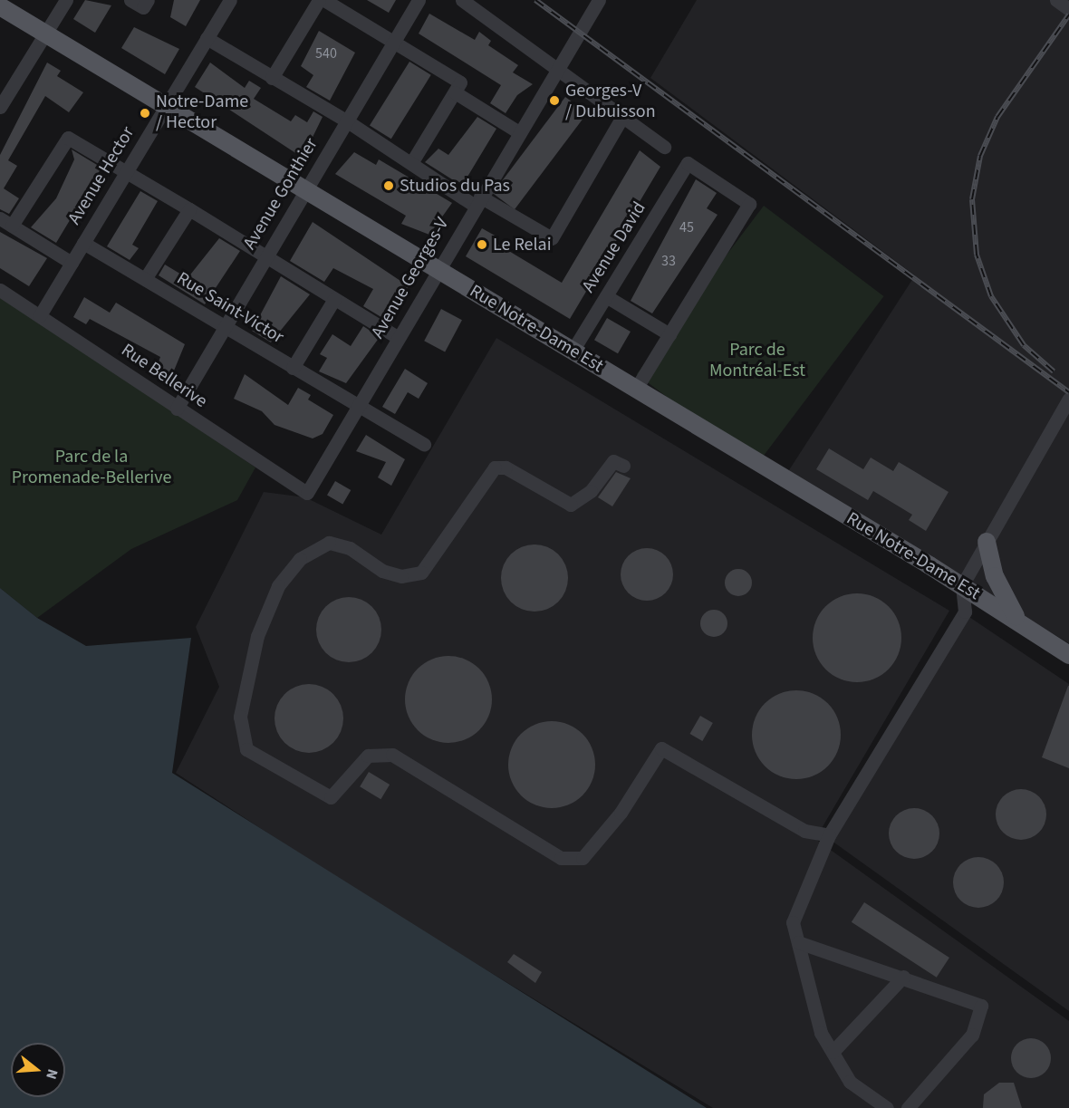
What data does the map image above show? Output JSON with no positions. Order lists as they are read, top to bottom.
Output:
{
  "streets": {
    "main road": ["Rue Notre-Dame Est"],
    "street": [
      "Avenue Hector",
      "Avenue Gonthier",
      "Avenue David",
      "Avenue Georges-V",
      "Rue Saint-Victor",
      "Rue Bellerive"
    ]
  },
  "crossings": [
    ["Avenue Hector", "Rue Saint-Victor"],
    ["Avenue Hector", "Rue Notre-Dame Est"],
    ["Avenue Hector", "Rue Bellerive"],
    ["Avenue Gonthier", "Rue Saint-Victor"],
    ["Avenue Gonthier", "Rue Notre-Dame Est"],
    ["Avenue Gonthier", "Rue Bellerive"],
    ["Avenue David", "Rue Notre-Dame Est"],
    ["Avenue Georges-V", "Rue Saint-Victor"],
    ["Avenue Georges-V", "Rue Notre-Dame Est"],
    ["Avenue Georges-V", "Rue Bellerive"]
  ],
  "parks": ["Parc de Montréal-Est", "Parc de la Promenade-Bellerive"],
  "places": [
    "Georges-V / Dubuisson",
    "Notre-Dame / Hector",
    "Studios du Pas",
    "Le Relai"
  ],
  "house_numbers": ["540", "45", "33"],
  "north": "right"
}
